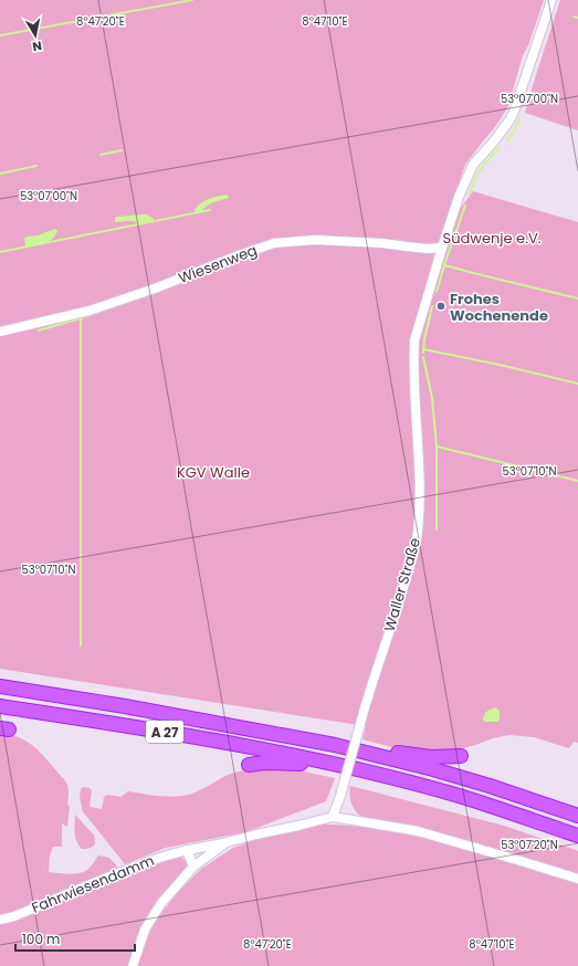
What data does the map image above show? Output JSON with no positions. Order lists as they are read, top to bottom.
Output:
{
  "streets": {
    "highway": ["A 27"],
    "street": ["Wiesenweg", "Waller Straße", "Fahrwiesendamm"]
  },
  "crossings": [
    ["Wiesenweg", "Waller Straße"]
  ],
  "parks": ["Südwenje e.V.", "KGV Walle"],
  "places": ["Frohes Wochenende"],
  "scale_bar": "100 m",
  "north": "bottom",
  "coordinates": [
    "8°47'20\"E",
    "8°47'10\"E",
    "53°07'00\"N",
    "53°07'10\"N",
    "53°07'20\"N"
  ]
}
